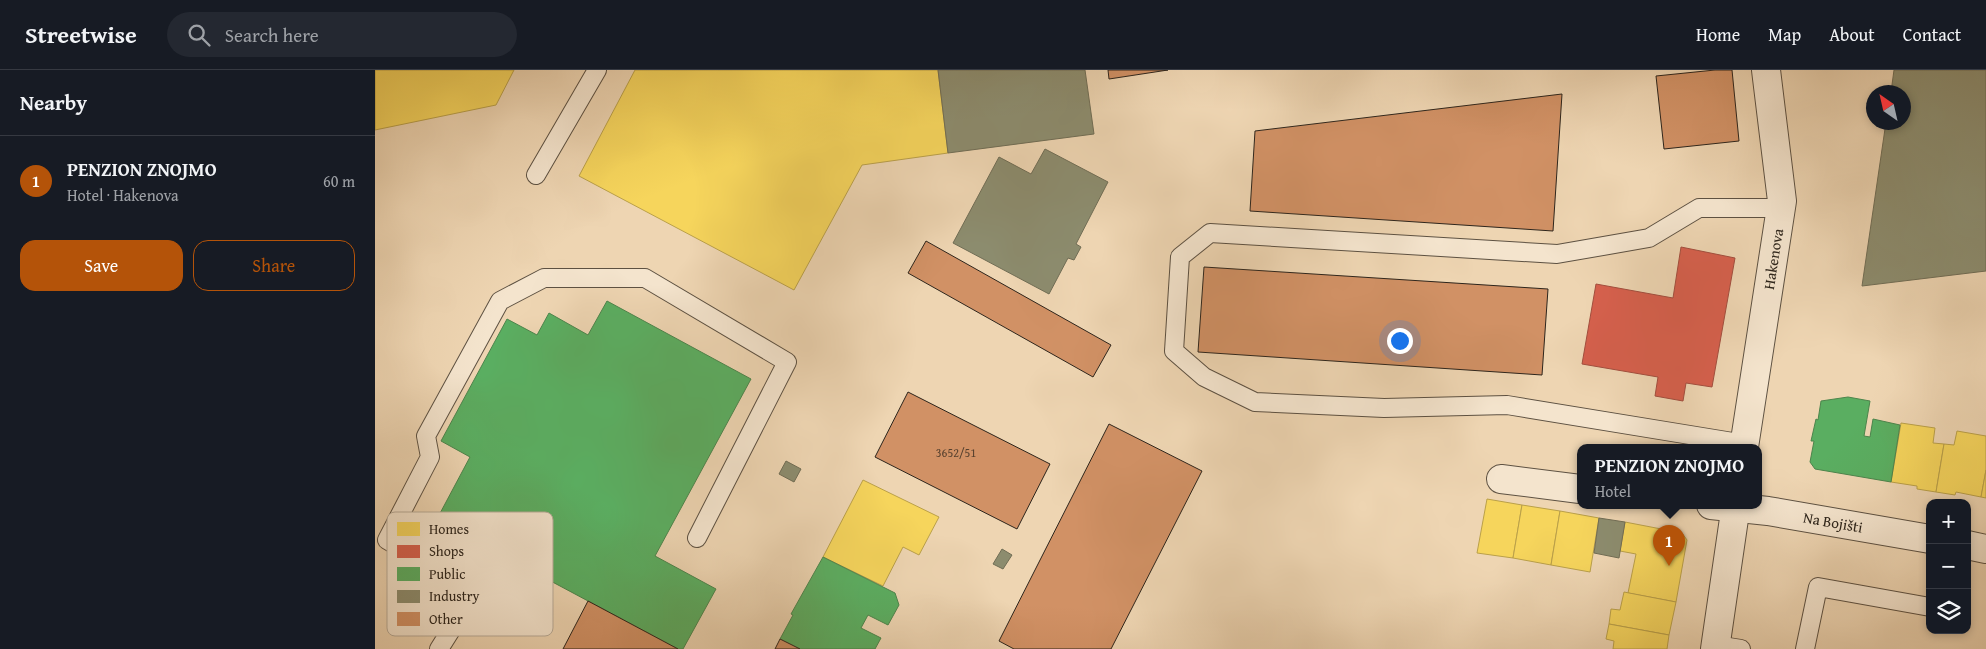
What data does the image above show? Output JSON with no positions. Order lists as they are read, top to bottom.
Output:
{
  "streets": {
    "street": ["Hakenova", "Na Bojišti"]
  },
  "house_numbers": ["3652/51"],
  "legend": [
    "Homes",
    "Shops",
    "Public",
    "Industry",
    "Other"
  ],
  "north": "top left",
  "page": {
    "header": "Streetwise",
    "search": "Search here",
    "nav": [
      "Home",
      "Map",
      "About",
      "Contact"
    ],
    "heading": "Nearby",
    "list": [
      {
        "mark": "1",
        "name": "PENZION ZNOJMO",
        "note": "Hotel · Hakenova",
        "value": "60 m"
      }
    ],
    "buttons": ["Save", "Share"],
    "popup": ["PENZION ZNOJMO", "Hotel"],
    "map_buttons": ["+", "−"],
    "pins": "1"
  }
}
